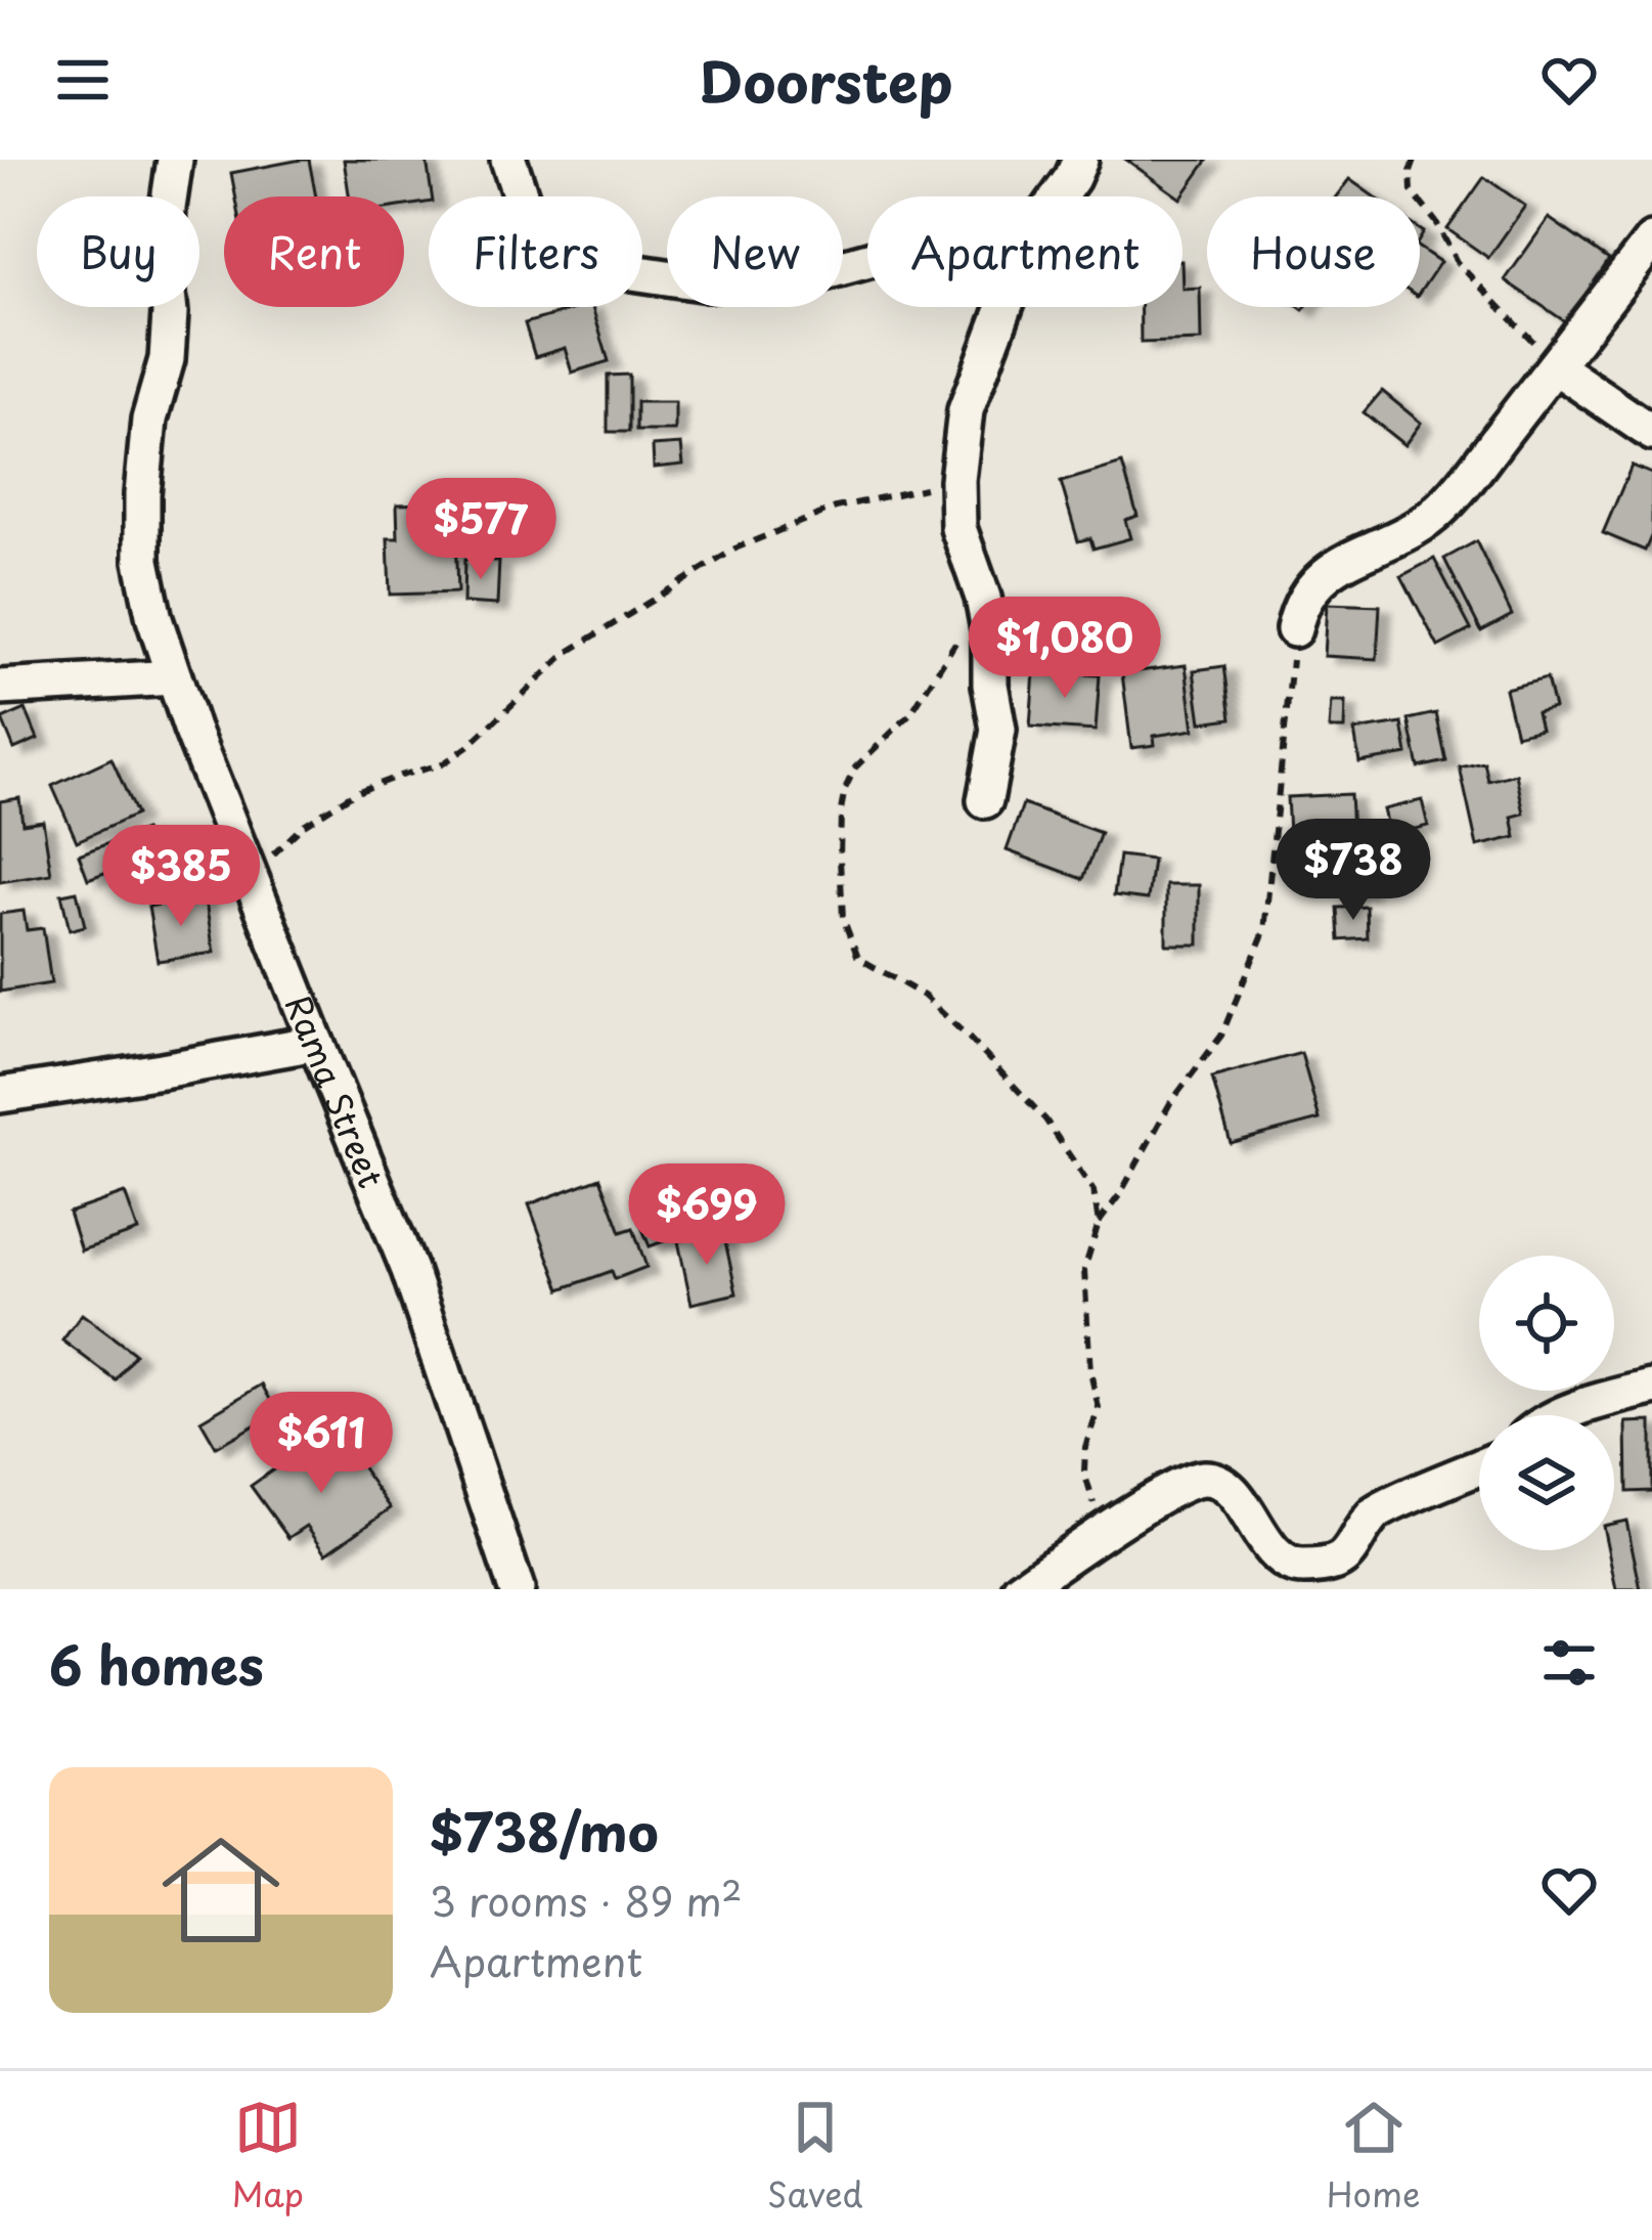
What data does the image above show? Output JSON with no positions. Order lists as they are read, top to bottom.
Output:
{
  "streets": {
    "street": ["Rama Street"]
  },
  "page": {
    "header": "Doorstep",
    "chip": [
      "Buy",
      "Rent",
      "Filters",
      "New",
      "Apartment",
      "House"
    ],
    "price": [
      "$577",
      "$1,080",
      "$738",
      "$385",
      "$699",
      "$611"
    ],
    "heading": "6 homes",
    "list": [
      {
        "name": "$738/mo",
        "note": "3 rooms · 89 m² · Apartment"
      }
    ],
    "tabs": ["Map", "Saved", "Home"]
  }
}
